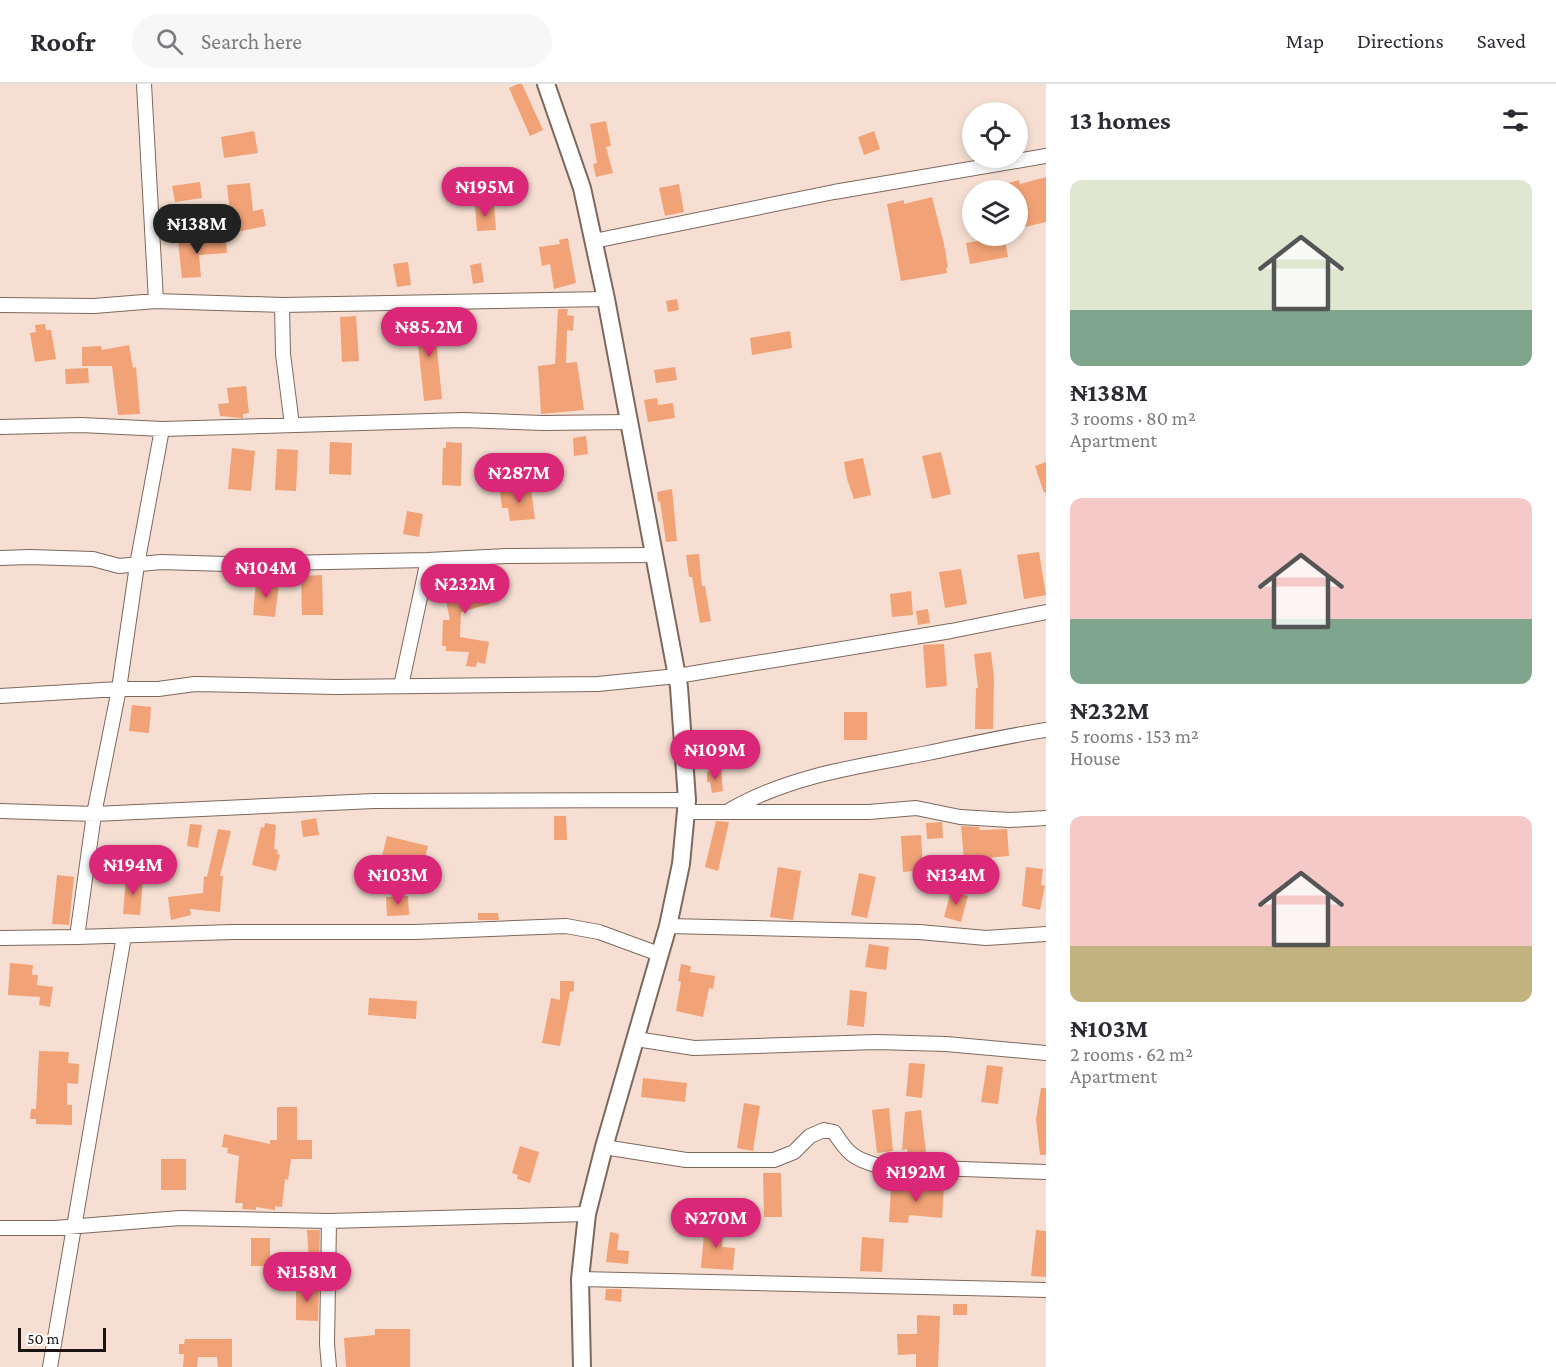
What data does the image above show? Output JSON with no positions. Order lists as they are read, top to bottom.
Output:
{
  "scale_bar": "50 m",
  "page": {
    "header": "Roofr",
    "search": "Search here",
    "nav": ["Map", "Directions", "Saved"],
    "heading": "13 homes",
    "list": [
      {
        "name": "₦138M",
        "note": "3 rooms · 80 m² · Apartment"
      },
      {
        "name": "₦232M",
        "note": "5 rooms · 153 m² · House"
      },
      {
        "name": "₦103M",
        "note": "2 rooms · 62 m² · Apartment"
      }
    ],
    "price": [
      "₦195M",
      "₦138M",
      "₦85.2M",
      "₦287M",
      "₦104M",
      "₦232M",
      "₦109M",
      "₦194M",
      "₦103M",
      "₦134M",
      "₦192M",
      "₦270M",
      "₦158M"
    ],
    "scale": "50 m"
  }
}
